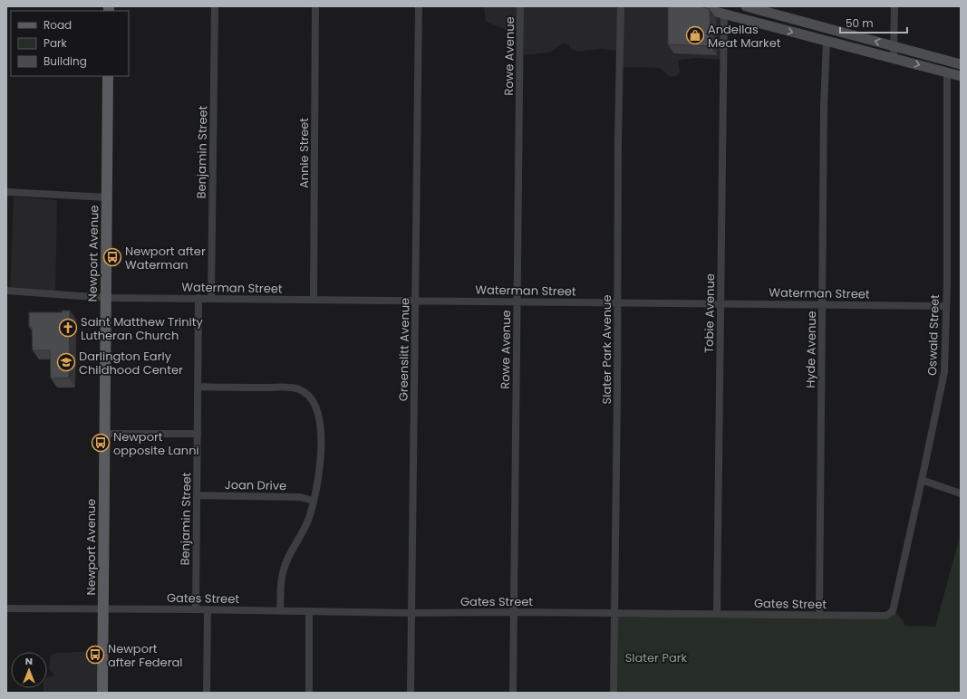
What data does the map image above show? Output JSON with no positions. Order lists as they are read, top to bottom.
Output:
{
  "streets": {
    "main road": ["Newport Avenue"],
    "street": [
      "Rowe Avenue",
      "Benjamin Street",
      "Annie Street",
      "Waterman Street",
      "Tobie Avenue",
      "Oswald Street",
      "Greenslitt Avenue",
      "Slater Park Avenue",
      "Hyde Avenue",
      "Joan Drive",
      "Gates Street"
    ]
  },
  "crossings": [
    ["Rowe Avenue", "Waterman Street"],
    ["Rowe Avenue", "Gates Street"],
    ["Benjamin Street", "Waterman Street"],
    ["Benjamin Street", "Joan Drive"],
    ["Benjamin Street", "Gates Street"],
    ["Annie Street", "Waterman Street"],
    ["Newport Avenue", "Waterman Street"],
    ["Newport Avenue", "Gates Street"],
    ["Waterman Street", "Tobie Avenue"],
    ["Waterman Street", "Oswald Street"],
    ["Waterman Street", "Greenslitt Avenue"],
    ["Waterman Street", "Slater Park Avenue"],
    ["Waterman Street", "Hyde Avenue"],
    ["Tobie Avenue", "Gates Street"],
    ["Oswald Street", "Gates Street"],
    ["Greenslitt Avenue", "Gates Street"],
    ["Slater Park Avenue", "Gates Street"],
    ["Hyde Avenue", "Gates Street"]
  ],
  "parks": ["Slater Park"],
  "places": {
    "shop": ["Andellas Meat Market"],
    "bus stop": ["Newport after Waterman", "Newport opposite Lanni", "Newport after Federal"],
    "church": ["Saint Matthew Trinity Lutheran Church"],
    "school or university": ["Darlington Early Childhood Center"]
  },
  "legend": ["Road", "Park", "Building"],
  "scale_bar": "50 m",
  "north": "top"
}
